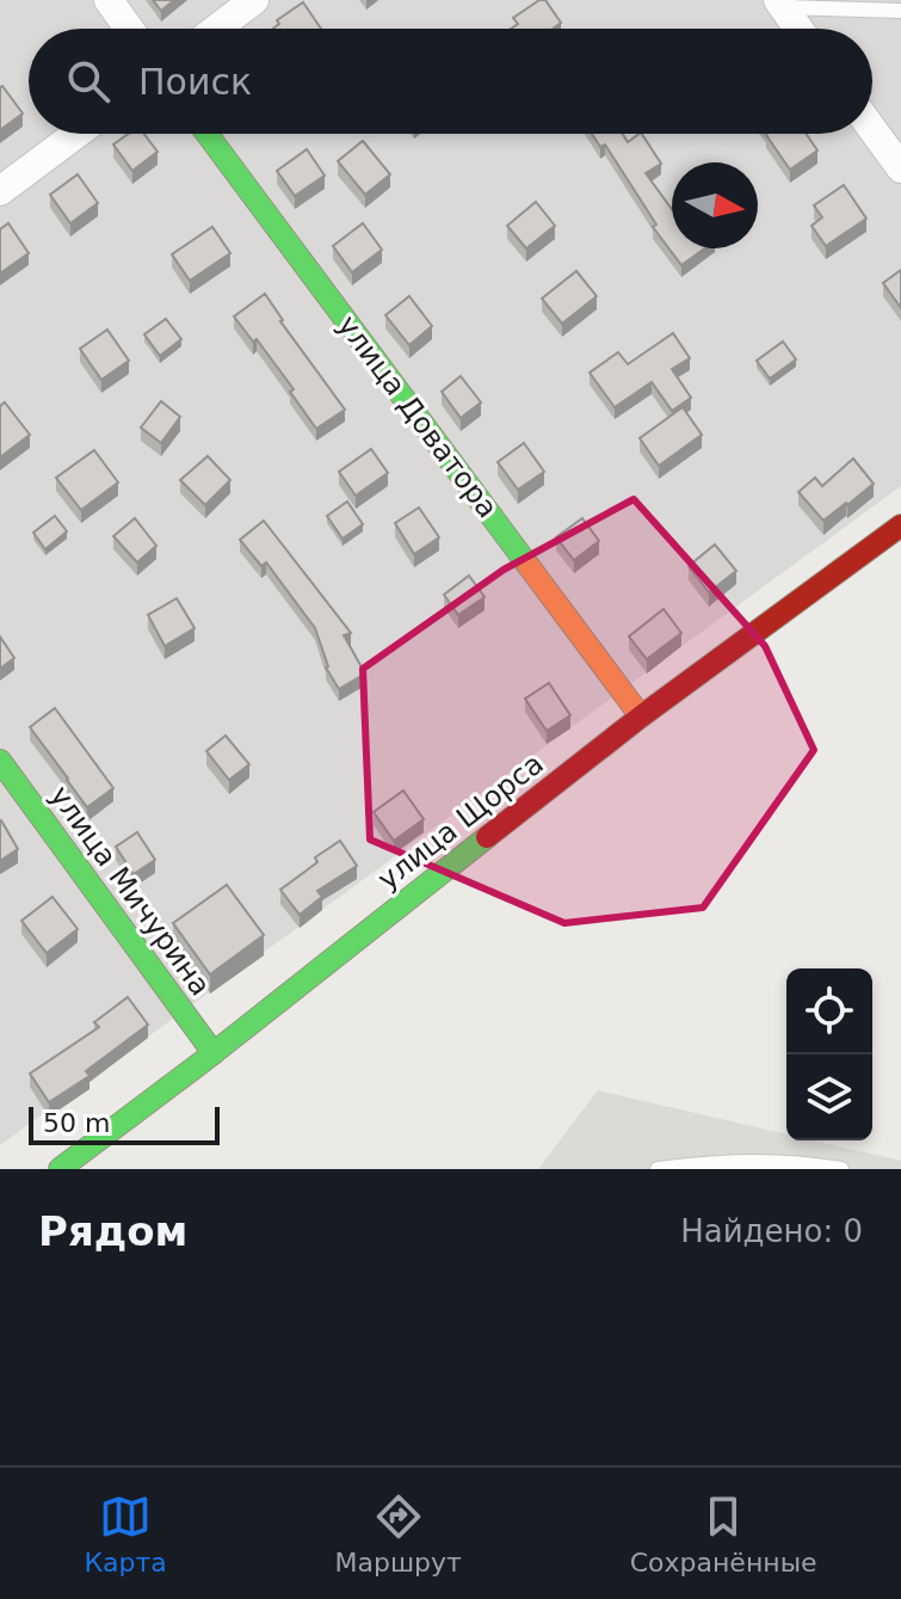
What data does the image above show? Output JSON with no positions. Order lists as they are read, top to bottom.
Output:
{
  "streets": {
    "street": ["улица Доватора", "улица Щорса", "улица Мичурина"]
  },
  "crossings": [
    ["улица Доватора", "улица Щорса"],
    ["улица Щорса", "улица Мичурина"]
  ],
  "scale_bar": "50 m",
  "north": "right",
  "page": {
    "search": "Поиск",
    "scale": "50 m",
    "heading": ["Рядом", "Найдено: 0"],
    "nav": ["Карта", "Маршрут", "Сохранённые"]
  }
}
